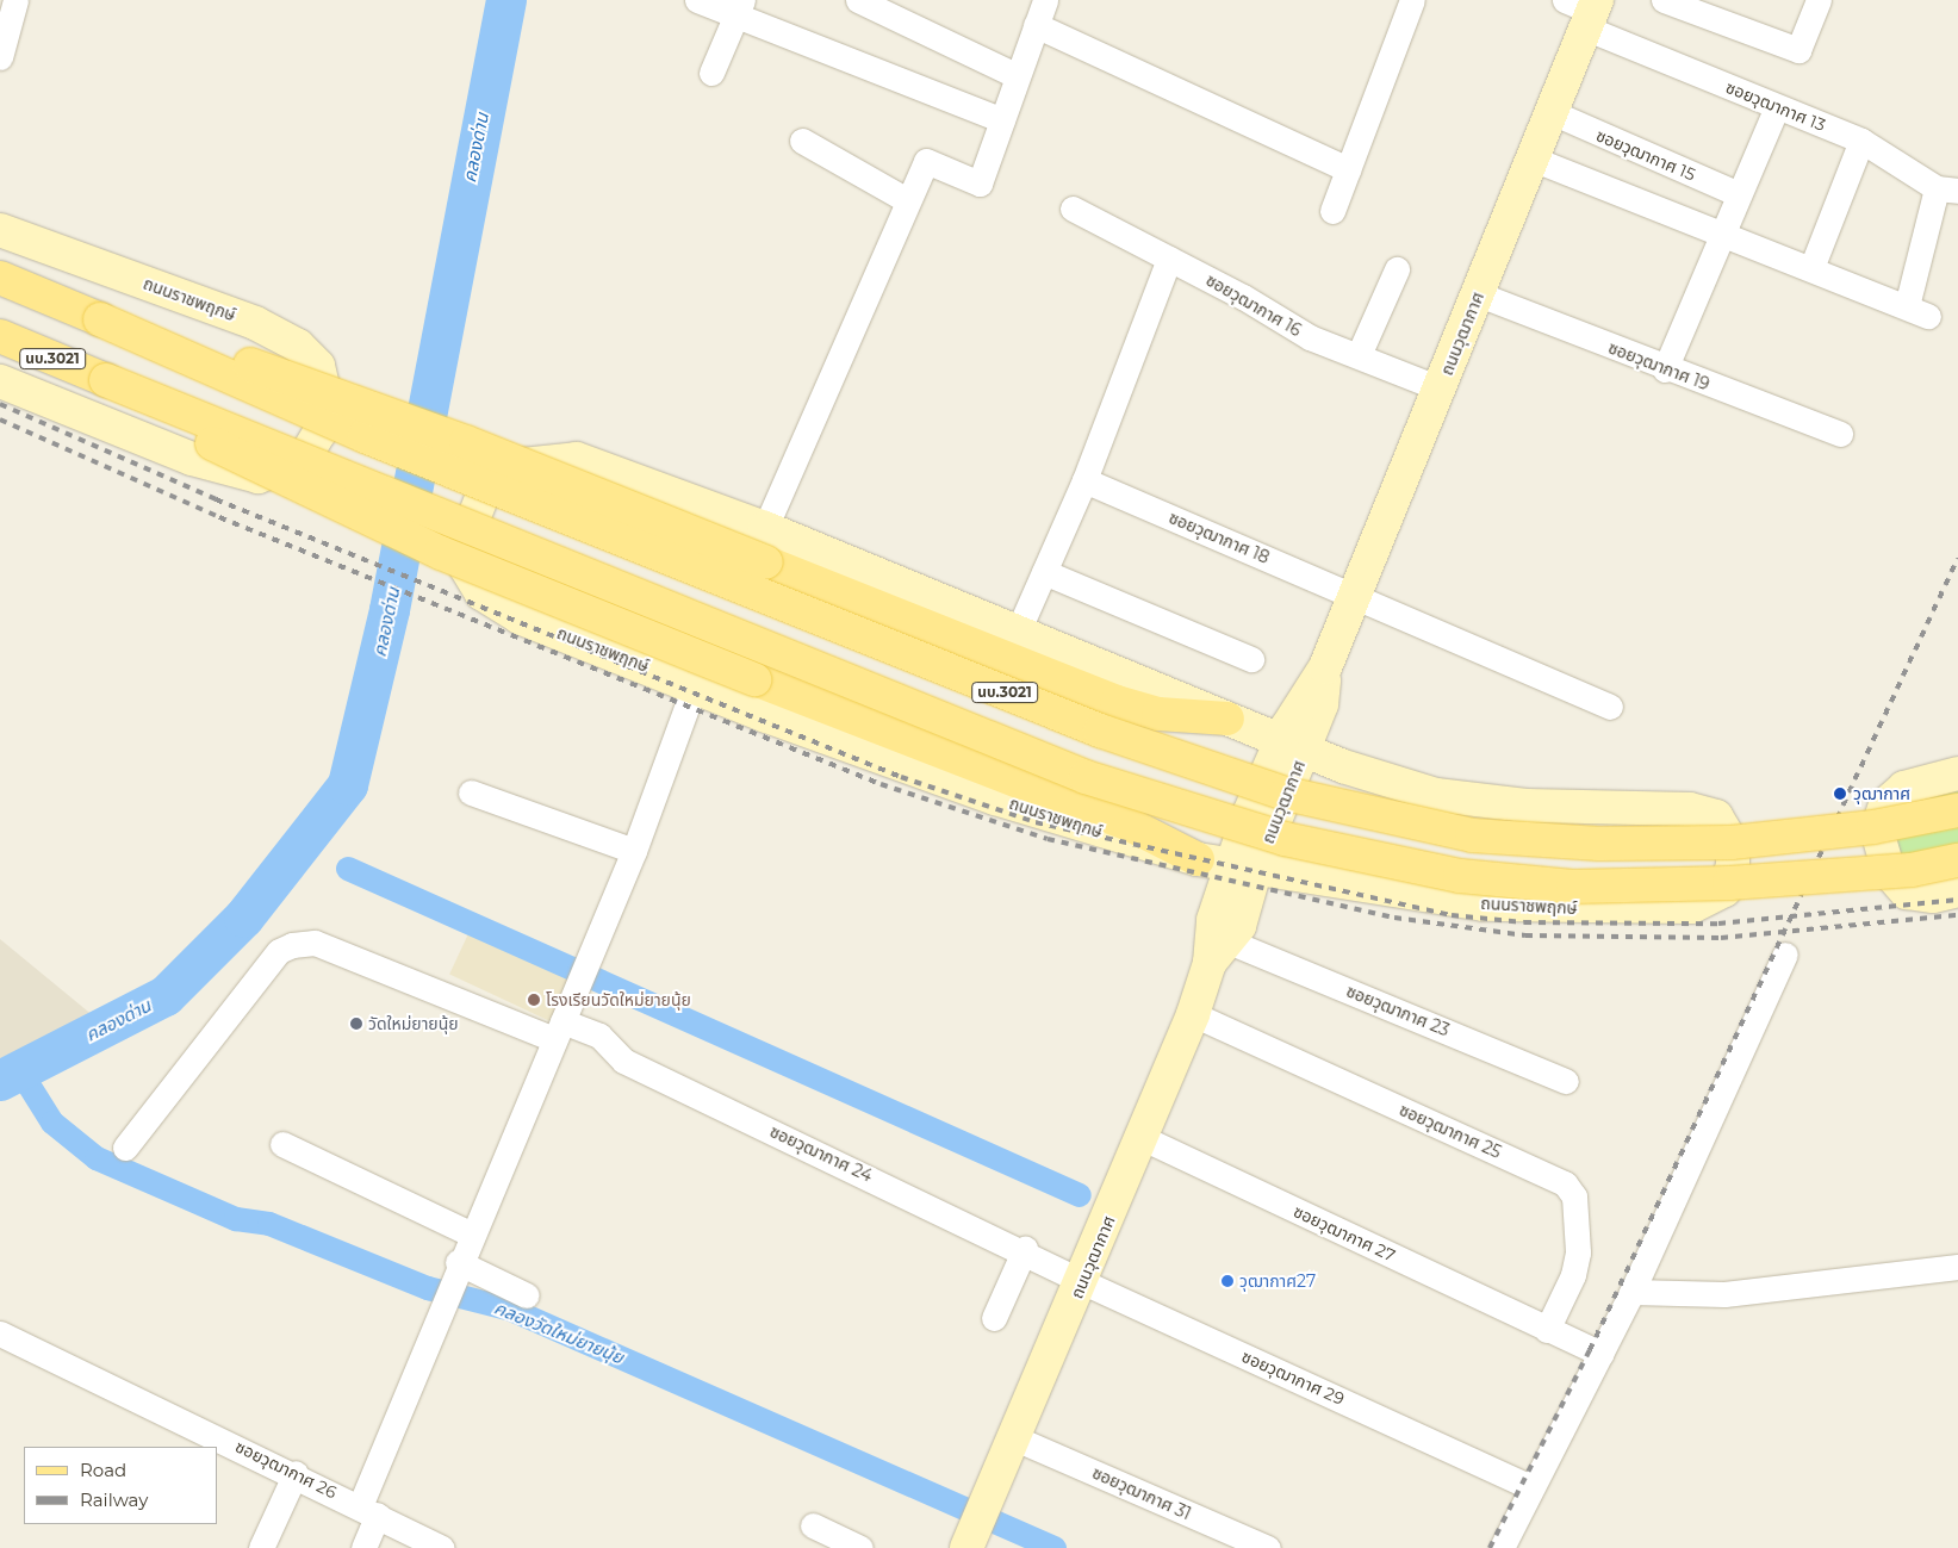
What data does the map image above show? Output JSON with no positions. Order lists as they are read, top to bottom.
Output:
{
  "streets": {
    "main road": ["ถนนราชพฤกษ์", "ถนนวุฒากาศ", "นบ.3021"],
    "street": [
      "ซอยวุฒากาศ 13",
      "ซอยวุฒากาศ 15",
      "ซอยวุฒากาศ 16",
      "ซอยวุฒากาศ 19",
      "ซอยวุฒากาศ 18",
      "ซอยวุฒากาศ 23",
      "ซอยวุฒากาศ 25",
      "ซอยวุฒากาศ 24",
      "ซอยวุฒากาศ 27",
      "ซอยวุฒากาศ 29",
      "ซอยวุฒากาศ 26",
      "ซอยวุฒากาศ 31"
    ]
  },
  "crossings": [
    ["ซอยวุฒากาศ 13", "ถนนวุฒากาศ"],
    ["ซอยวุฒากาศ 15", "ถนนวุฒากาศ"],
    ["ถนนราชพฤกษ์", "ถนนวุฒากาศ"],
    ["ซอยวุฒากาศ 16", "ถนนวุฒากาศ"],
    ["ถนนวุฒากาศ", "ซอยวุฒากาศ 19"],
    ["ถนนวุฒากาศ", "ซอยวุฒากาศ 18"],
    ["ถนนวุฒากาศ", "ซอยวุฒากาศ 23"],
    ["ถนนวุฒากาศ", "ซอยวุฒากาศ 25"],
    ["ถนนวุฒากาศ", "ซอยวุฒากาศ 24"],
    ["ถนนวุฒากาศ", "ซอยวุฒากาศ 27"],
    ["ถนนวุฒากาศ", "ซอยวุฒากาศ 29"],
    ["ถนนวุฒากาศ", "ซอยวุฒากาศ 31"],
    ["ซอยวุฒากาศ 25", "ซอยวุฒากาศ 27"],
    ["ซอยวุฒากาศ 24", "ซอยวุฒากาศ 29"]
  ],
  "water": ["คลองด่าน", "คลองวัดใหม่ยายนุ้ย"],
  "places": [
    "วุฒากาศ",
    "โรงเรียนวัดใหม่ยายนุ้ย",
    "วัดใหม่ยายนุ้ย",
    "วุฒากาศ27"
  ],
  "legend": ["Road", "Railway"]
}
